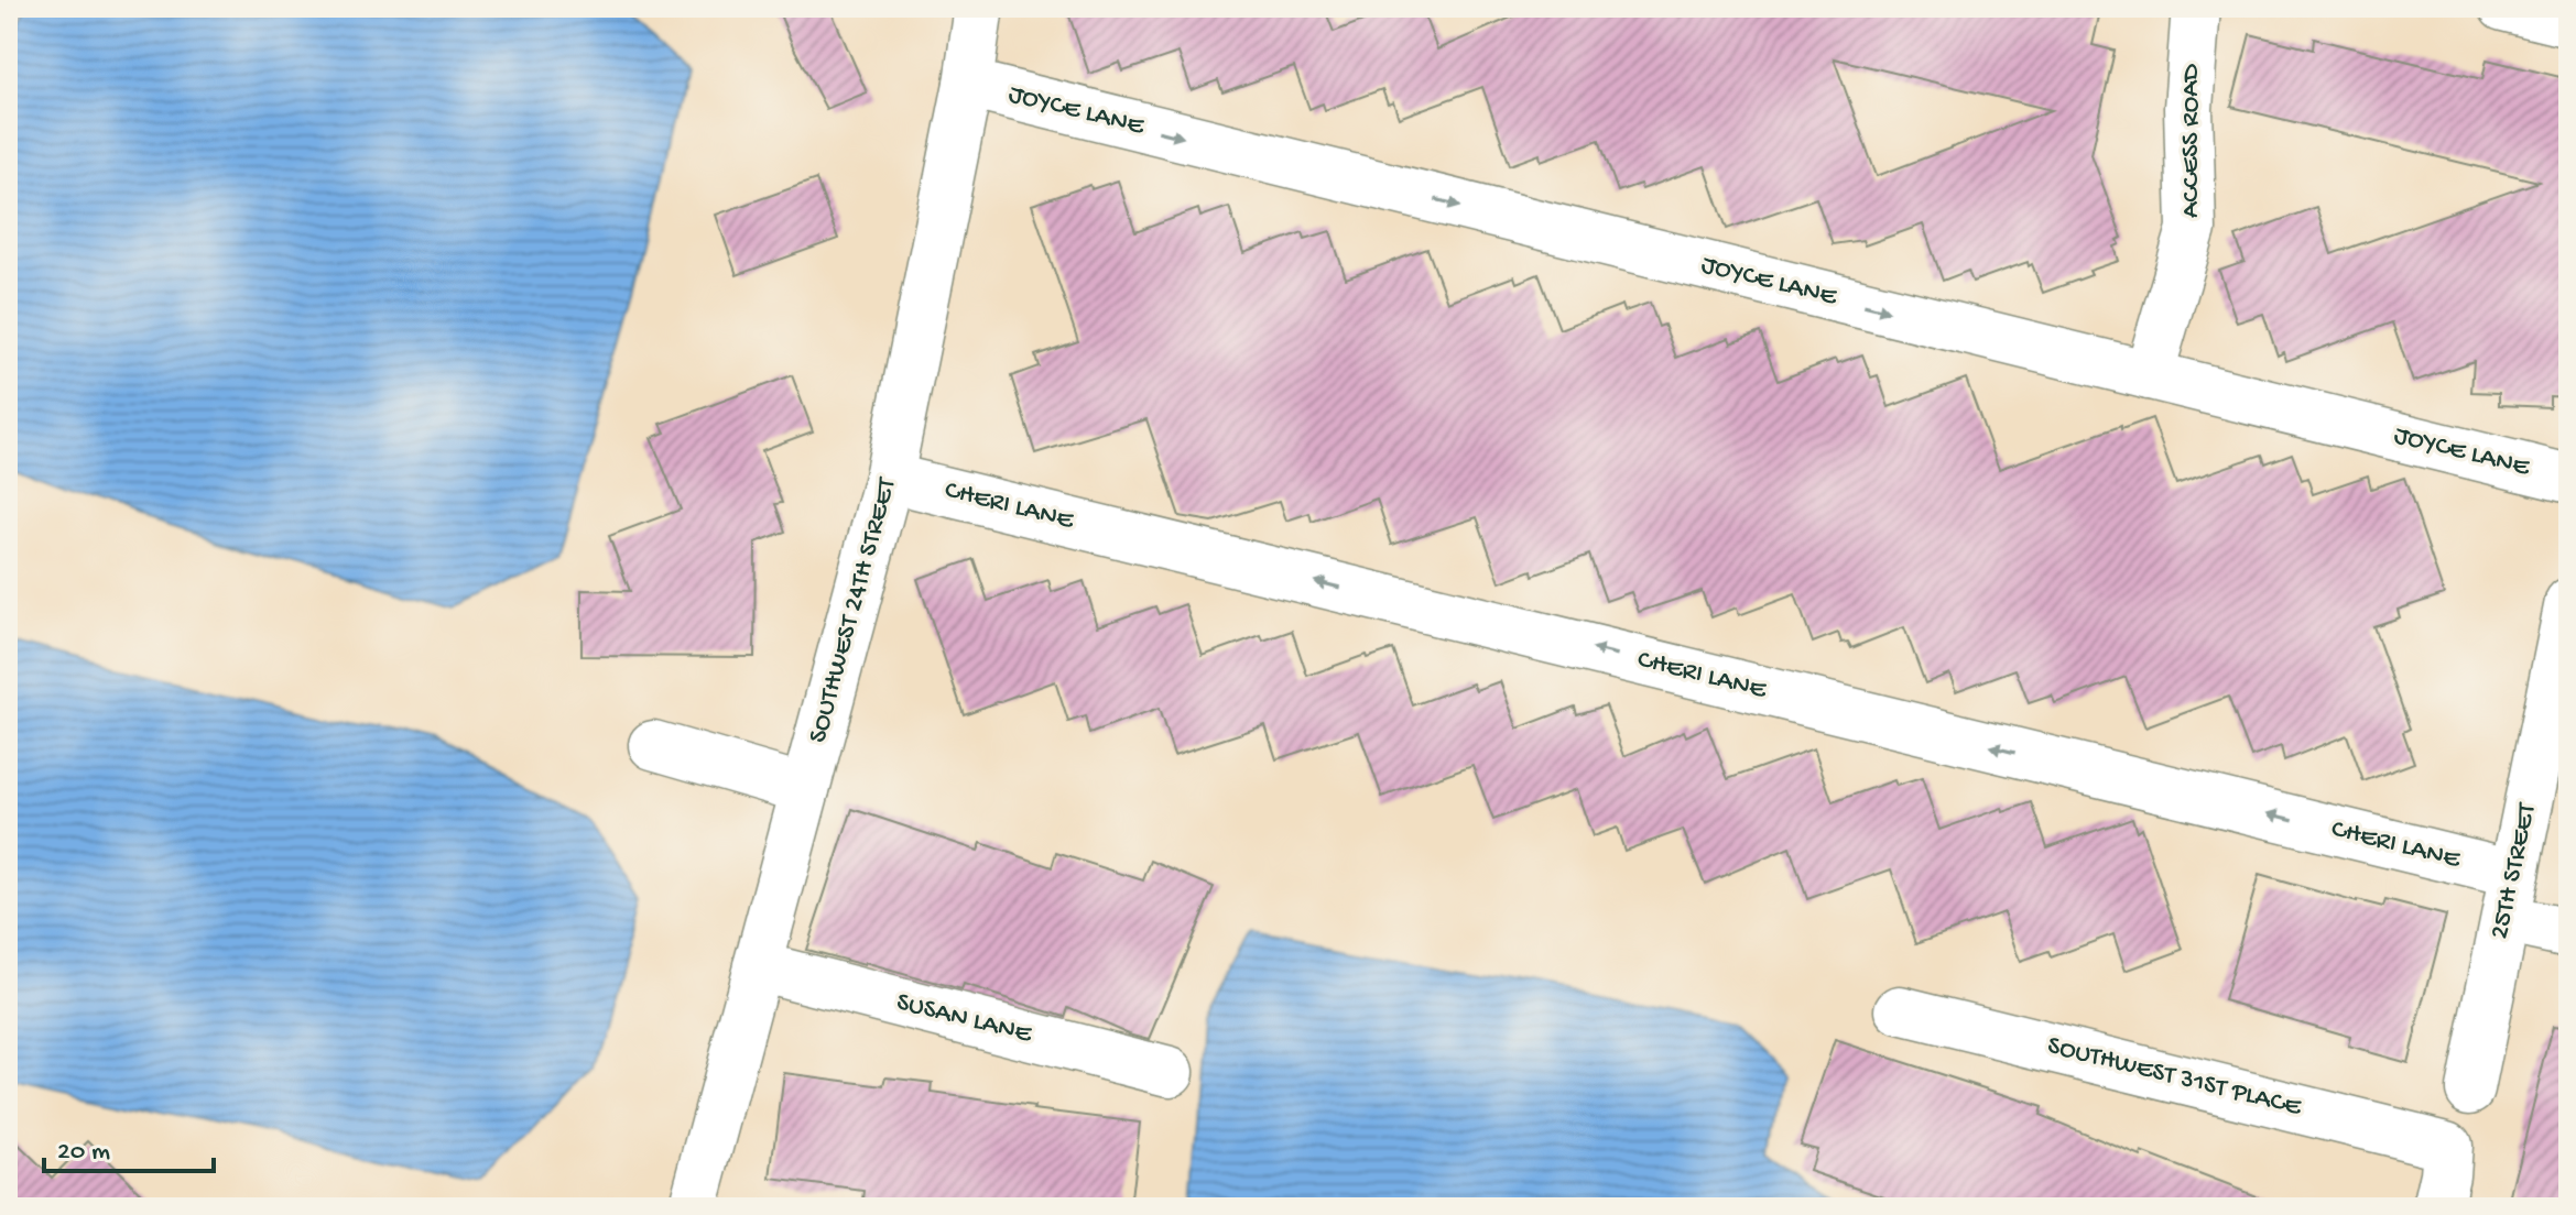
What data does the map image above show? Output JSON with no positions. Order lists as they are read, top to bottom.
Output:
{
  "streets": {
    "street": [
      "JOYCE LANE",
      "ACCESS ROAD",
      "CHERI LANE",
      "SOUTHWEST 24TH STREET",
      "25TH STREET",
      "SUSAN LANE",
      "SOUTHWEST 31ST PLACE"
    ]
  },
  "crossings": [
    ["JOYCE LANE", "ACCESS ROAD"],
    ["JOYCE LANE", "SOUTHWEST 24TH STREET"],
    ["CHERI LANE", "SOUTHWEST 24TH STREET"],
    ["CHERI LANE", "25TH STREET"],
    ["SOUTHWEST 24TH STREET", "SUSAN LANE"]
  ],
  "one_way": ["JOYCE LANE", "CHERI LANE"],
  "scale_bar": "20 m"
}
